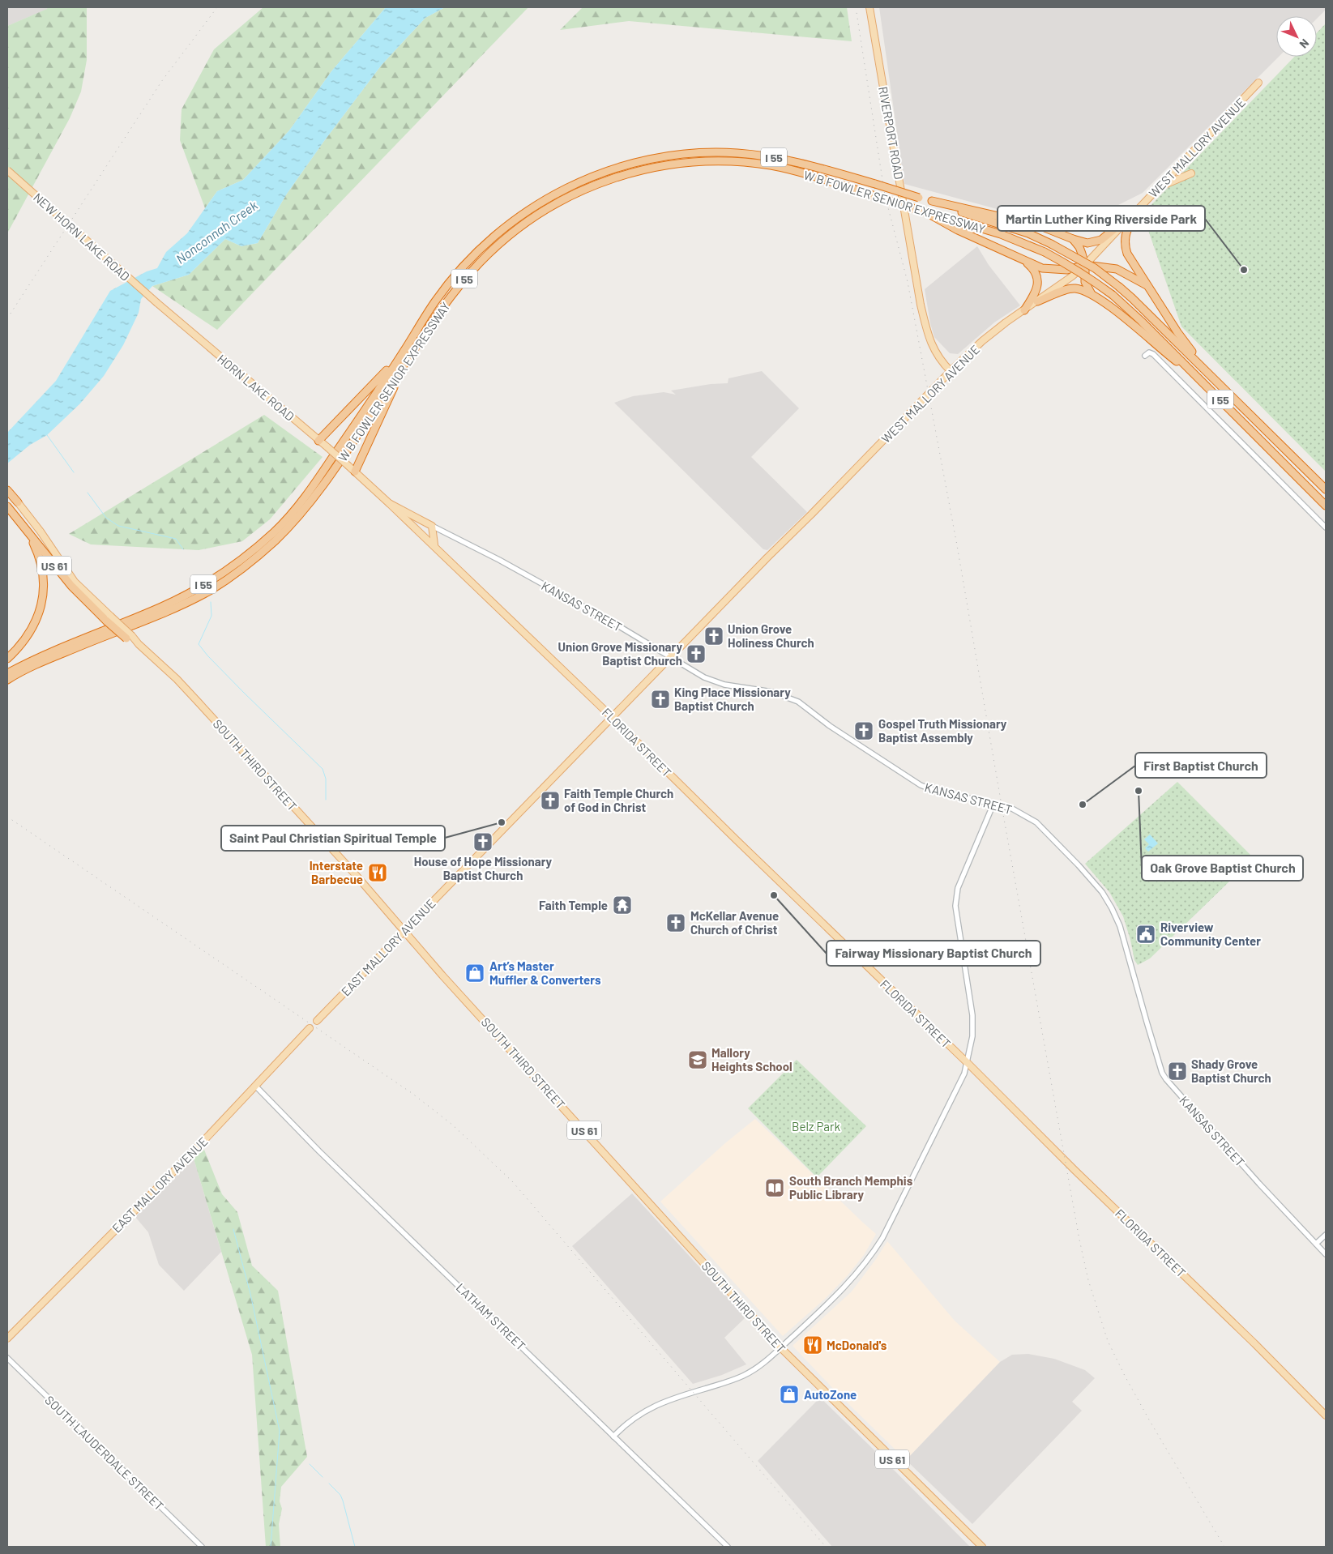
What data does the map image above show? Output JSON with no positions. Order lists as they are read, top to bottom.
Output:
{
  "streets": {
    "highway": [
      "I 55",
      "W B FOWLER SENIOR EXPRESSWAY",
      "US 61",
      "SOUTH THIRD STREET"
    ],
    "main road": [
      "RIVERPORT ROAD",
      "WEST MALLORY AVENUE",
      "NEW HORN LAKE ROAD",
      "HORN LAKE ROAD",
      "KANSAS STREET",
      "FLORIDA STREET",
      "EAST MALLORY AVENUE"
    ],
    "street": ["LATHAM STREET", "SOUTH LAUDERDALE STREET"]
  },
  "crossings": [
    ["RIVERPORT ROAD", "WEST MALLORY AVENUE"],
    ["WEST MALLORY AVENUE", "KANSAS STREET"],
    ["WEST MALLORY AVENUE", "FLORIDA STREET"],
    ["WEST MALLORY AVENUE", "EAST MALLORY AVENUE"],
    ["NEW HORN LAKE ROAD", "HORN LAKE ROAD"],
    ["HORN LAKE ROAD", "KANSAS STREET"],
    ["KANSAS STREET", "FLORIDA STREET"],
    ["FLORIDA STREET", "EAST MALLORY AVENUE"],
    ["SOUTH THIRD STREET", "EAST MALLORY AVENUE"],
    ["EAST MALLORY AVENUE", "LATHAM STREET"]
  ],
  "water": ["Nonconnah Creek"],
  "parks": ["Belz Park"],
  "places": {
    "other": [
      "Martin Luther King Riverside Park",
      "Oak Grove Baptist Church",
      "First Baptist Church",
      "Saint Paul Christian Spiritual Temple",
      "Fairway Missionary Baptist Church"
    ],
    "church": [
      "Union Grove Holiness Church",
      "Union Grove Missionary Baptist Church",
      "King Place Missionary Baptist Church",
      "Gospel Truth Missionary Baptist Assembly",
      "Faith Temple Church of God in Christ",
      "House of Hope Missionary Baptist Church",
      "McKellar Avenue Church of Christ",
      "Shady Grove Baptist Church"
    ],
    "restaurant": ["Interstate Barbecue", "McDonald's"],
    "temple": ["Faith Temple"],
    "public building": ["Riverview Community Center"],
    "shop": ["Art’s Master Muffler & Converters", "AutoZone"],
    "school or university": ["Mallory Heights School"],
    "library": ["South Branch Memphis Public Library"]
  },
  "north": "bottom right"
}
